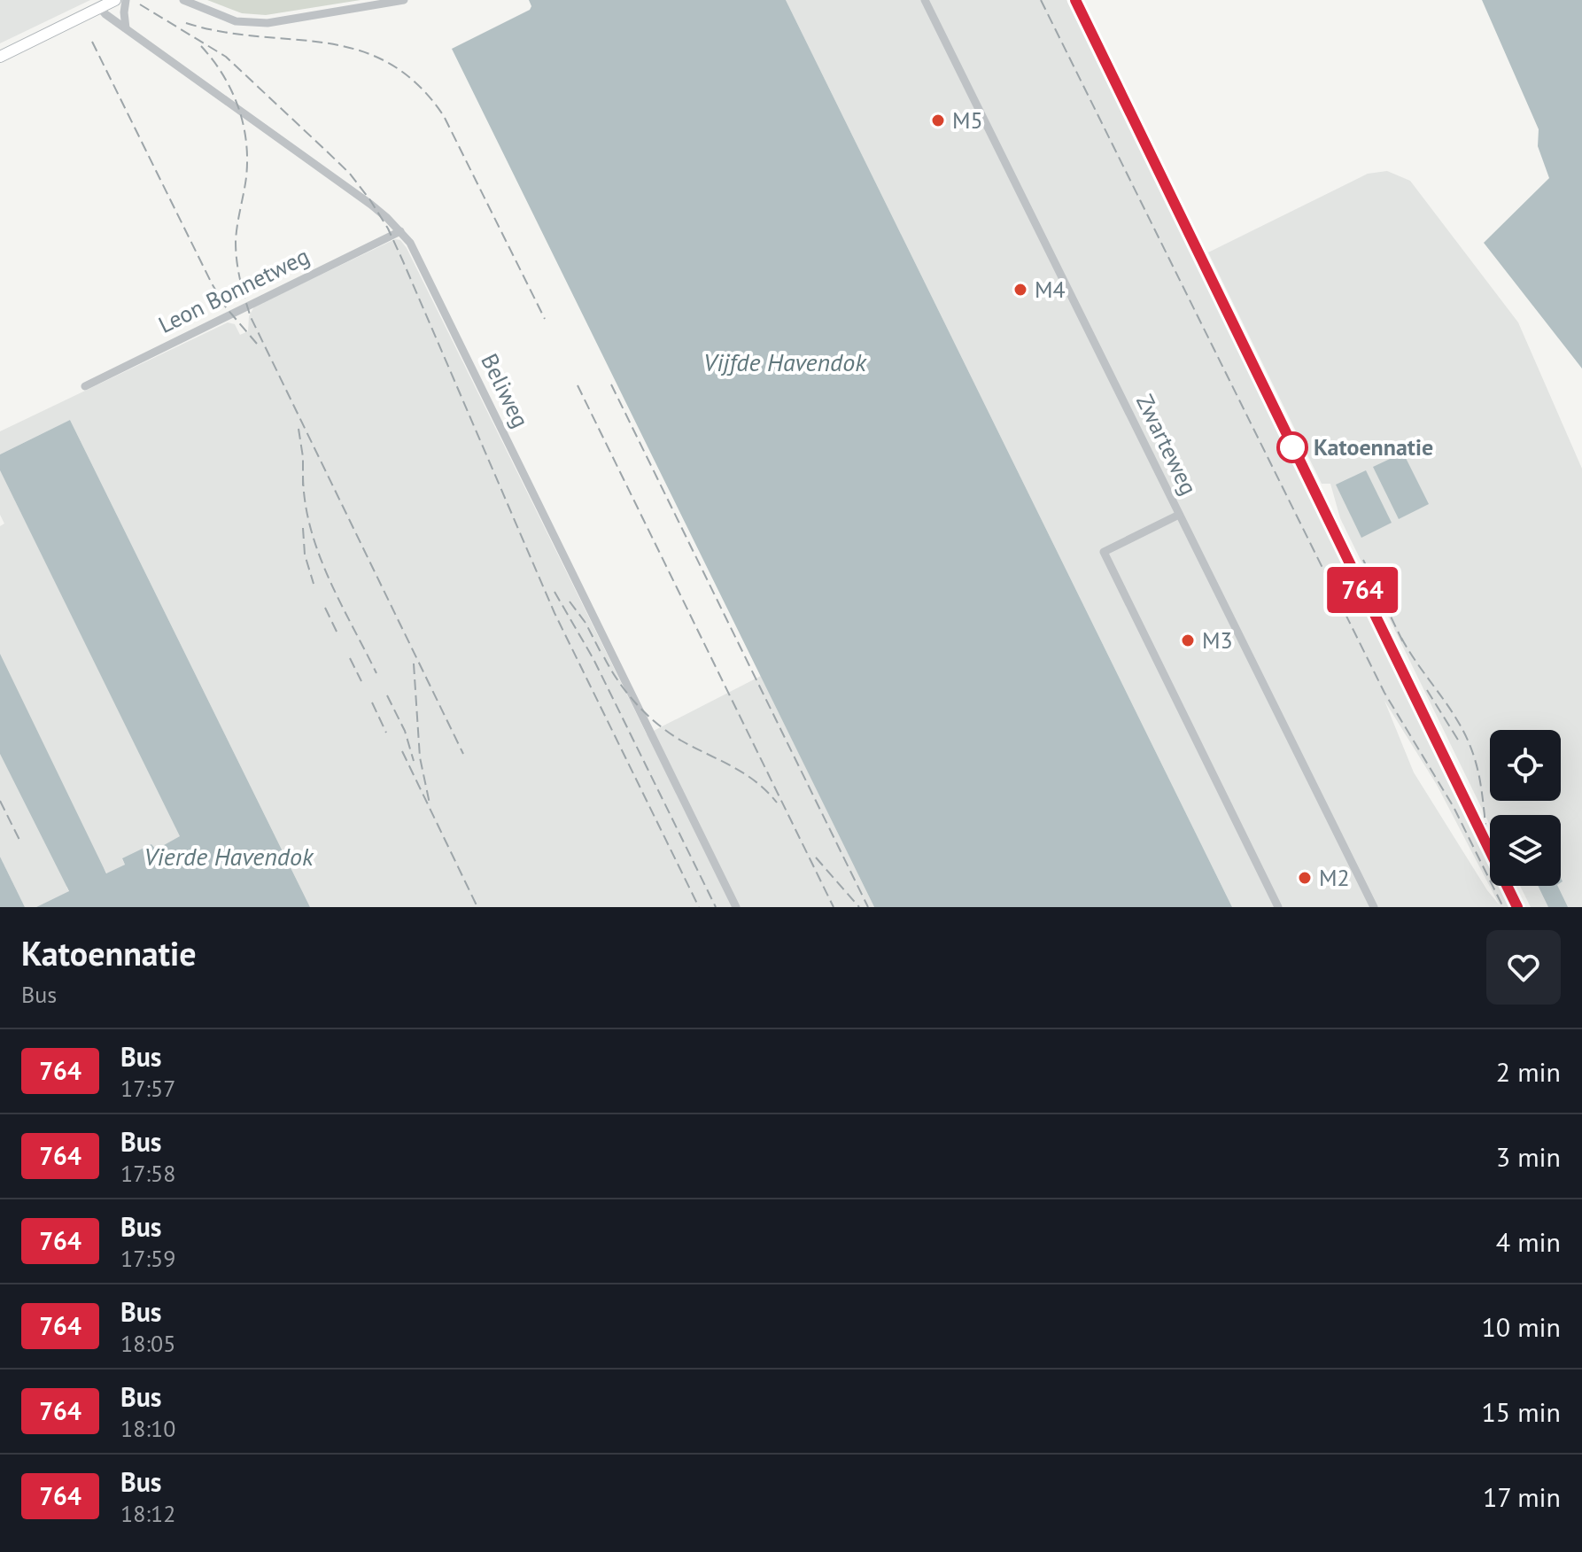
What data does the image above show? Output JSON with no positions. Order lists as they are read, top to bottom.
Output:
{
  "streets": {
    "street": ["Leon Bonnetweg", "Beliweg", "Zwarteweg"]
  },
  "crossings": [
    ["Leon Bonnetweg", "Beliweg"]
  ],
  "water": ["Vijfde Havendok", "Vierde Havendok"],
  "places": [
    "M5",
    "M4",
    "Katoennatie",
    "M3",
    "M2"
  ],
  "lines": ["bus line 764"],
  "page": {
    "on_map": "764",
    "heading": ["Katoennatie", "Bus"],
    "list": [
      {
        "mark": "764",
        "name": "Bus",
        "note": "17:57",
        "value": "2 min"
      },
      {
        "mark": "764",
        "name": "Bus",
        "note": "17:58",
        "value": "3 min"
      },
      {
        "mark": "764",
        "name": "Bus",
        "note": "17:59",
        "value": "4 min"
      },
      {
        "mark": "764",
        "name": "Bus",
        "note": "18:05",
        "value": "10 min"
      },
      {
        "mark": "764",
        "name": "Bus",
        "note": "18:10",
        "value": "15 min"
      },
      {
        "mark": "764",
        "name": "Bus",
        "note": "18:12",
        "value": "17 min"
      }
    ]
  }
}
